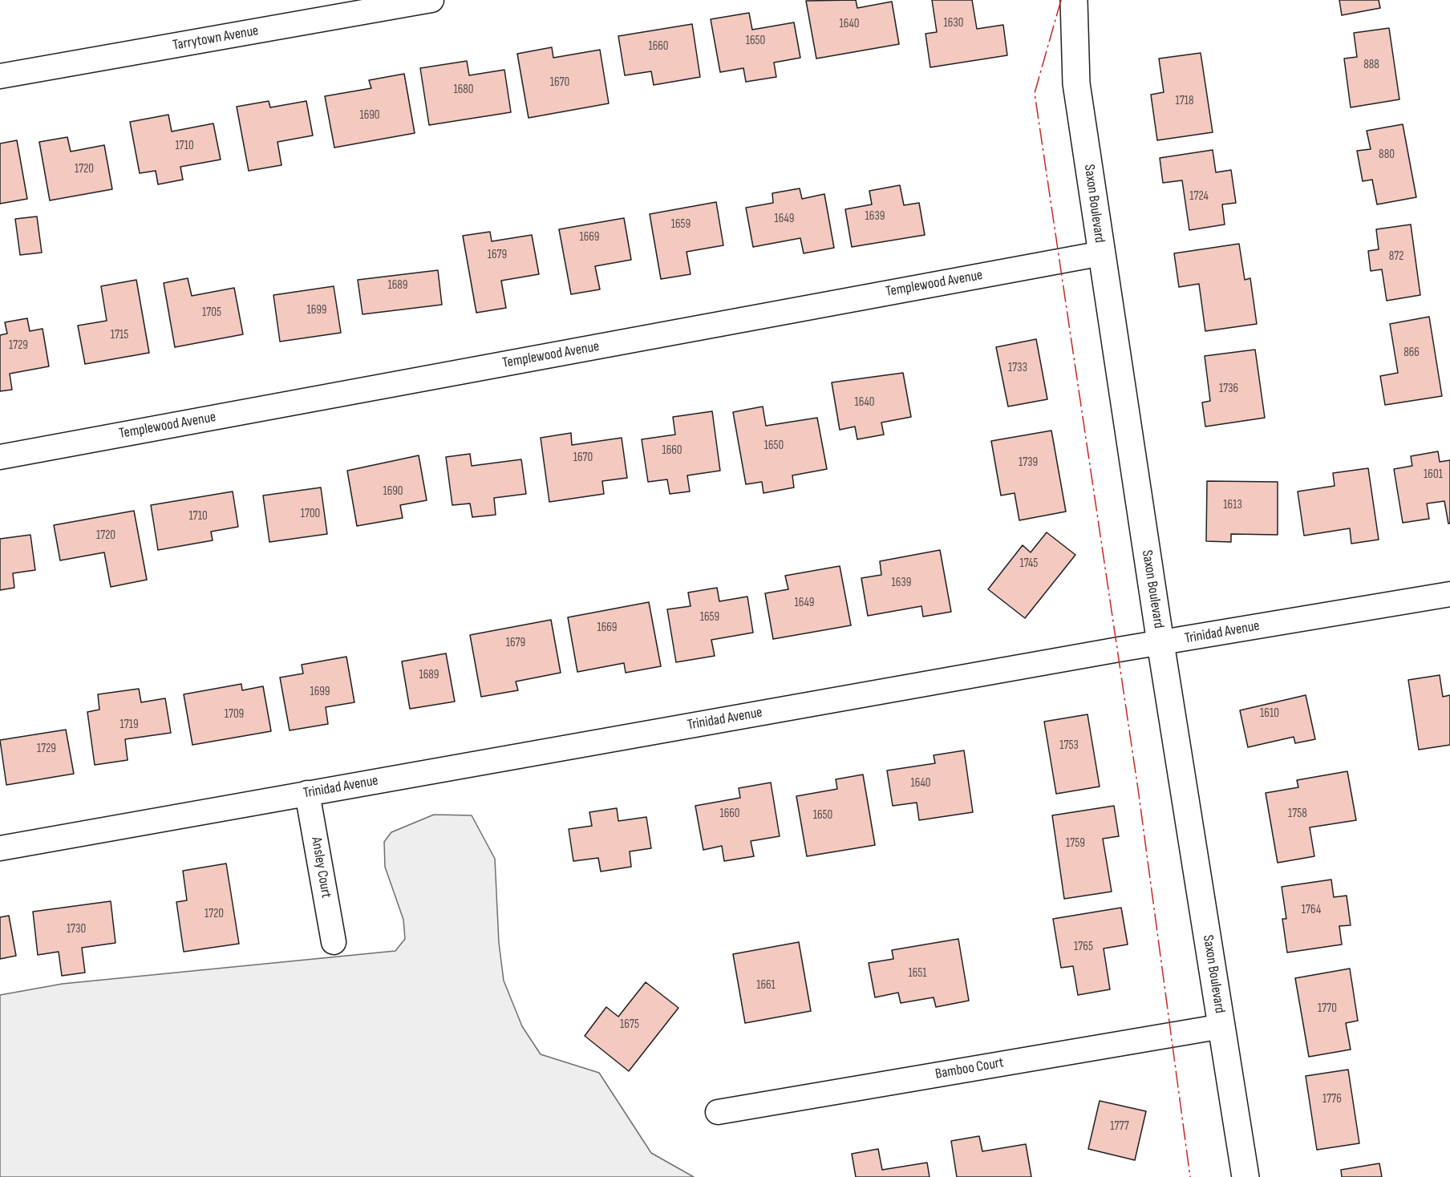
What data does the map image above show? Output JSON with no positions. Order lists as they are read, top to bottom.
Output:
{
  "streets": {
    "main road": ["Saxon Boulevard"],
    "street": [
      "Tarrytown Avenue",
      "Templewood Avenue",
      "Trinidad Avenue",
      "Ansley Court",
      "Bamboo Court"
    ]
  },
  "crossings": [
    ["Saxon Boulevard", "Templewood Avenue"],
    ["Saxon Boulevard", "Trinidad Avenue"],
    ["Saxon Boulevard", "Bamboo Court"],
    ["Trinidad Avenue", "Ansley Court"]
  ],
  "house_numbers": [
    "1630",
    "1640",
    "1650",
    "1660",
    "888",
    "1670",
    "1680",
    "1718",
    "1690",
    "1710",
    "880",
    "1720",
    "1724",
    "1639",
    "1649",
    "1659",
    "1669",
    "1679",
    "872",
    "1689",
    "1699",
    "1705",
    "1715",
    "1729",
    "866",
    "1733",
    "1736",
    "1640",
    "1650",
    "1660",
    "1670",
    "1739",
    "1601",
    "1690",
    "1613",
    "1700",
    "1710",
    "1720",
    "1745",
    "1639",
    "1649",
    "1659",
    "1669",
    "1679",
    "1689",
    "1699",
    "1610",
    "1709",
    "1719",
    "1753",
    "1729",
    "1640",
    "1660",
    "1758",
    "1650",
    "1759",
    "1764",
    "1720",
    "1730",
    "1765",
    "1651",
    "1661",
    "1770",
    "1675",
    "1776",
    "1777"
  ]
}
